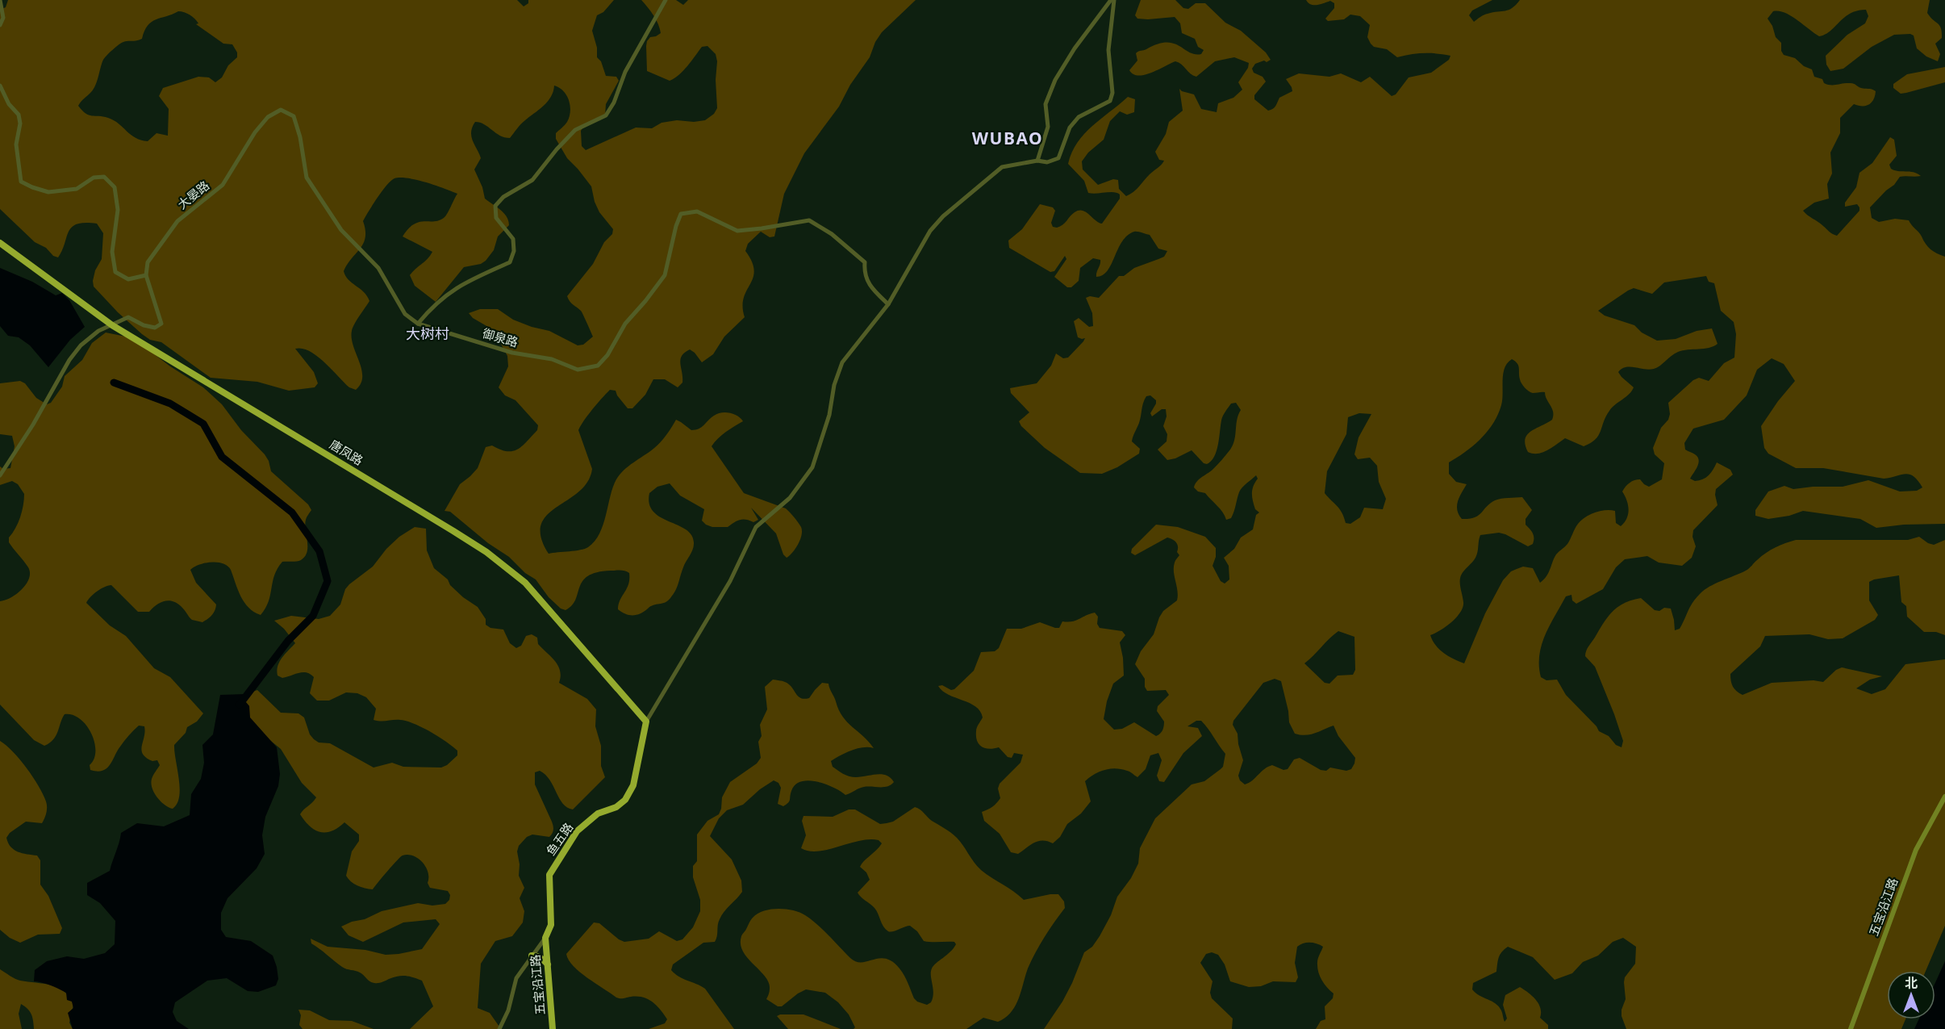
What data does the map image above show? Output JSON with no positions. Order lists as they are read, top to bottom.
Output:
{
  "streets": {
    "highway": ["唐凤路", "鱼五路", "五宝沿江路"],
    "street": ["大晏路", "御泉路"]
  },
  "crossings": [
    ["大晏路", "御泉路"],
    ["唐凤路", "鱼五路"],
    ["鱼五路", "五宝沿江路"]
  ],
  "districts": ["WUBAO", "大树村"],
  "north": "top"
}
